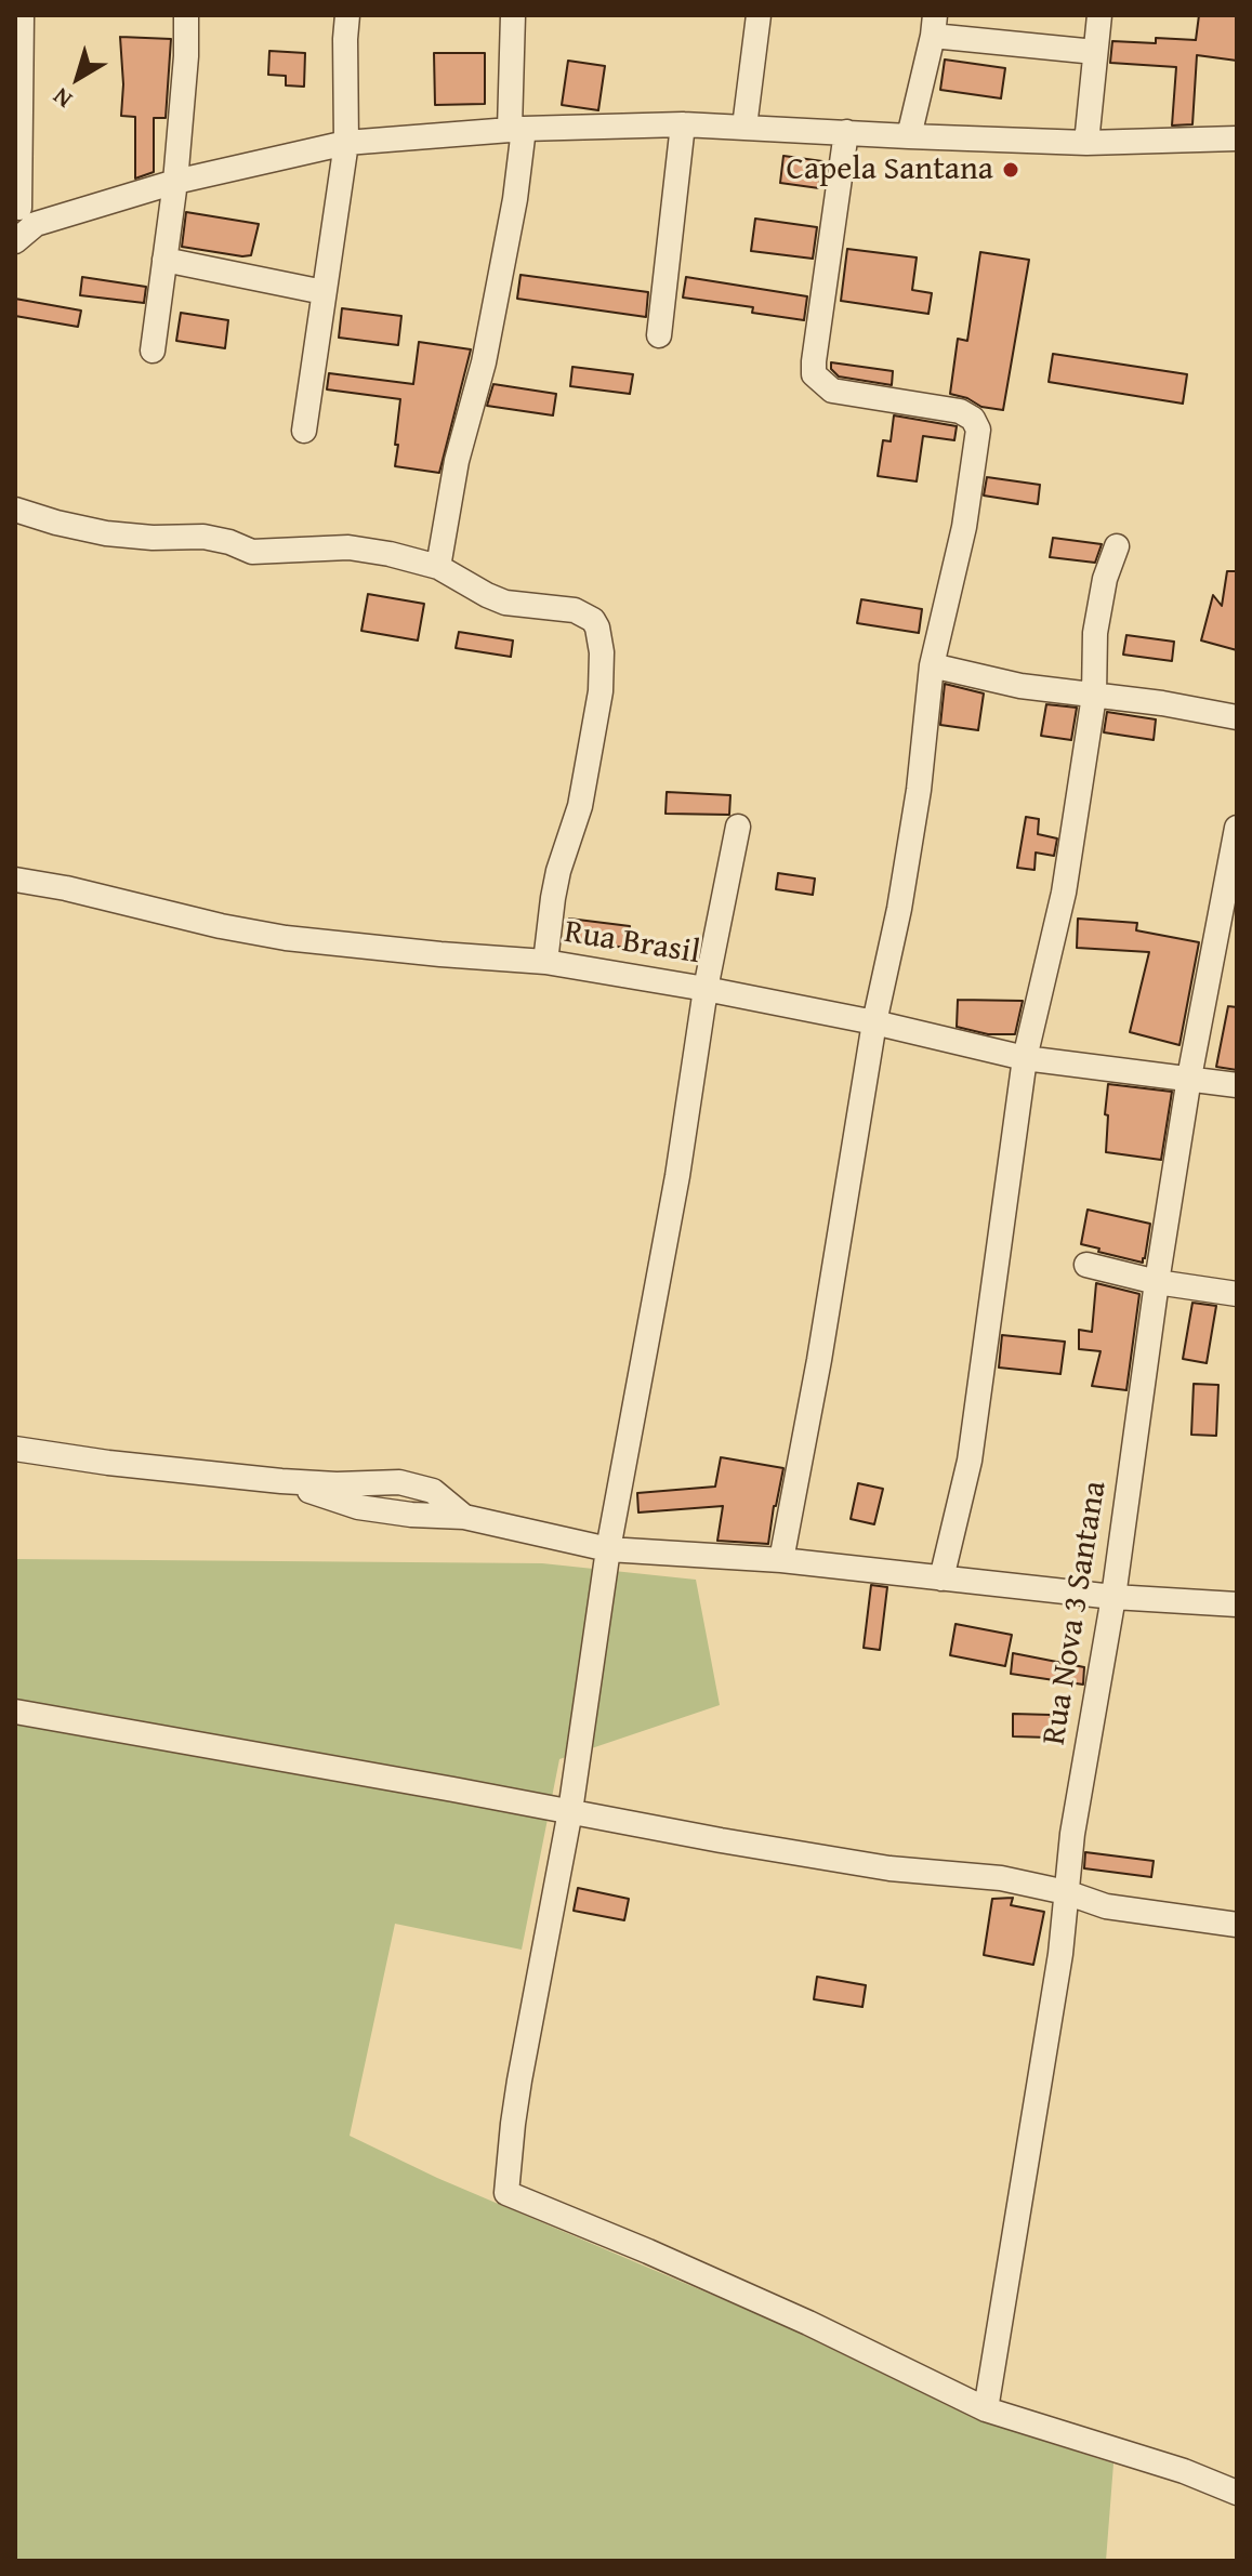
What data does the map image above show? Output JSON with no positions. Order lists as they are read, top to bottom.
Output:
{
  "streets": {
    "street": ["Rua Brasil", "Rua Nova 3 Santana"]
  },
  "crossings": [
    ["Rua Brasil", "Rua Nova 3 Santana"]
  ],
  "places": ["Capela Santana"],
  "north": "bottom left"
}
